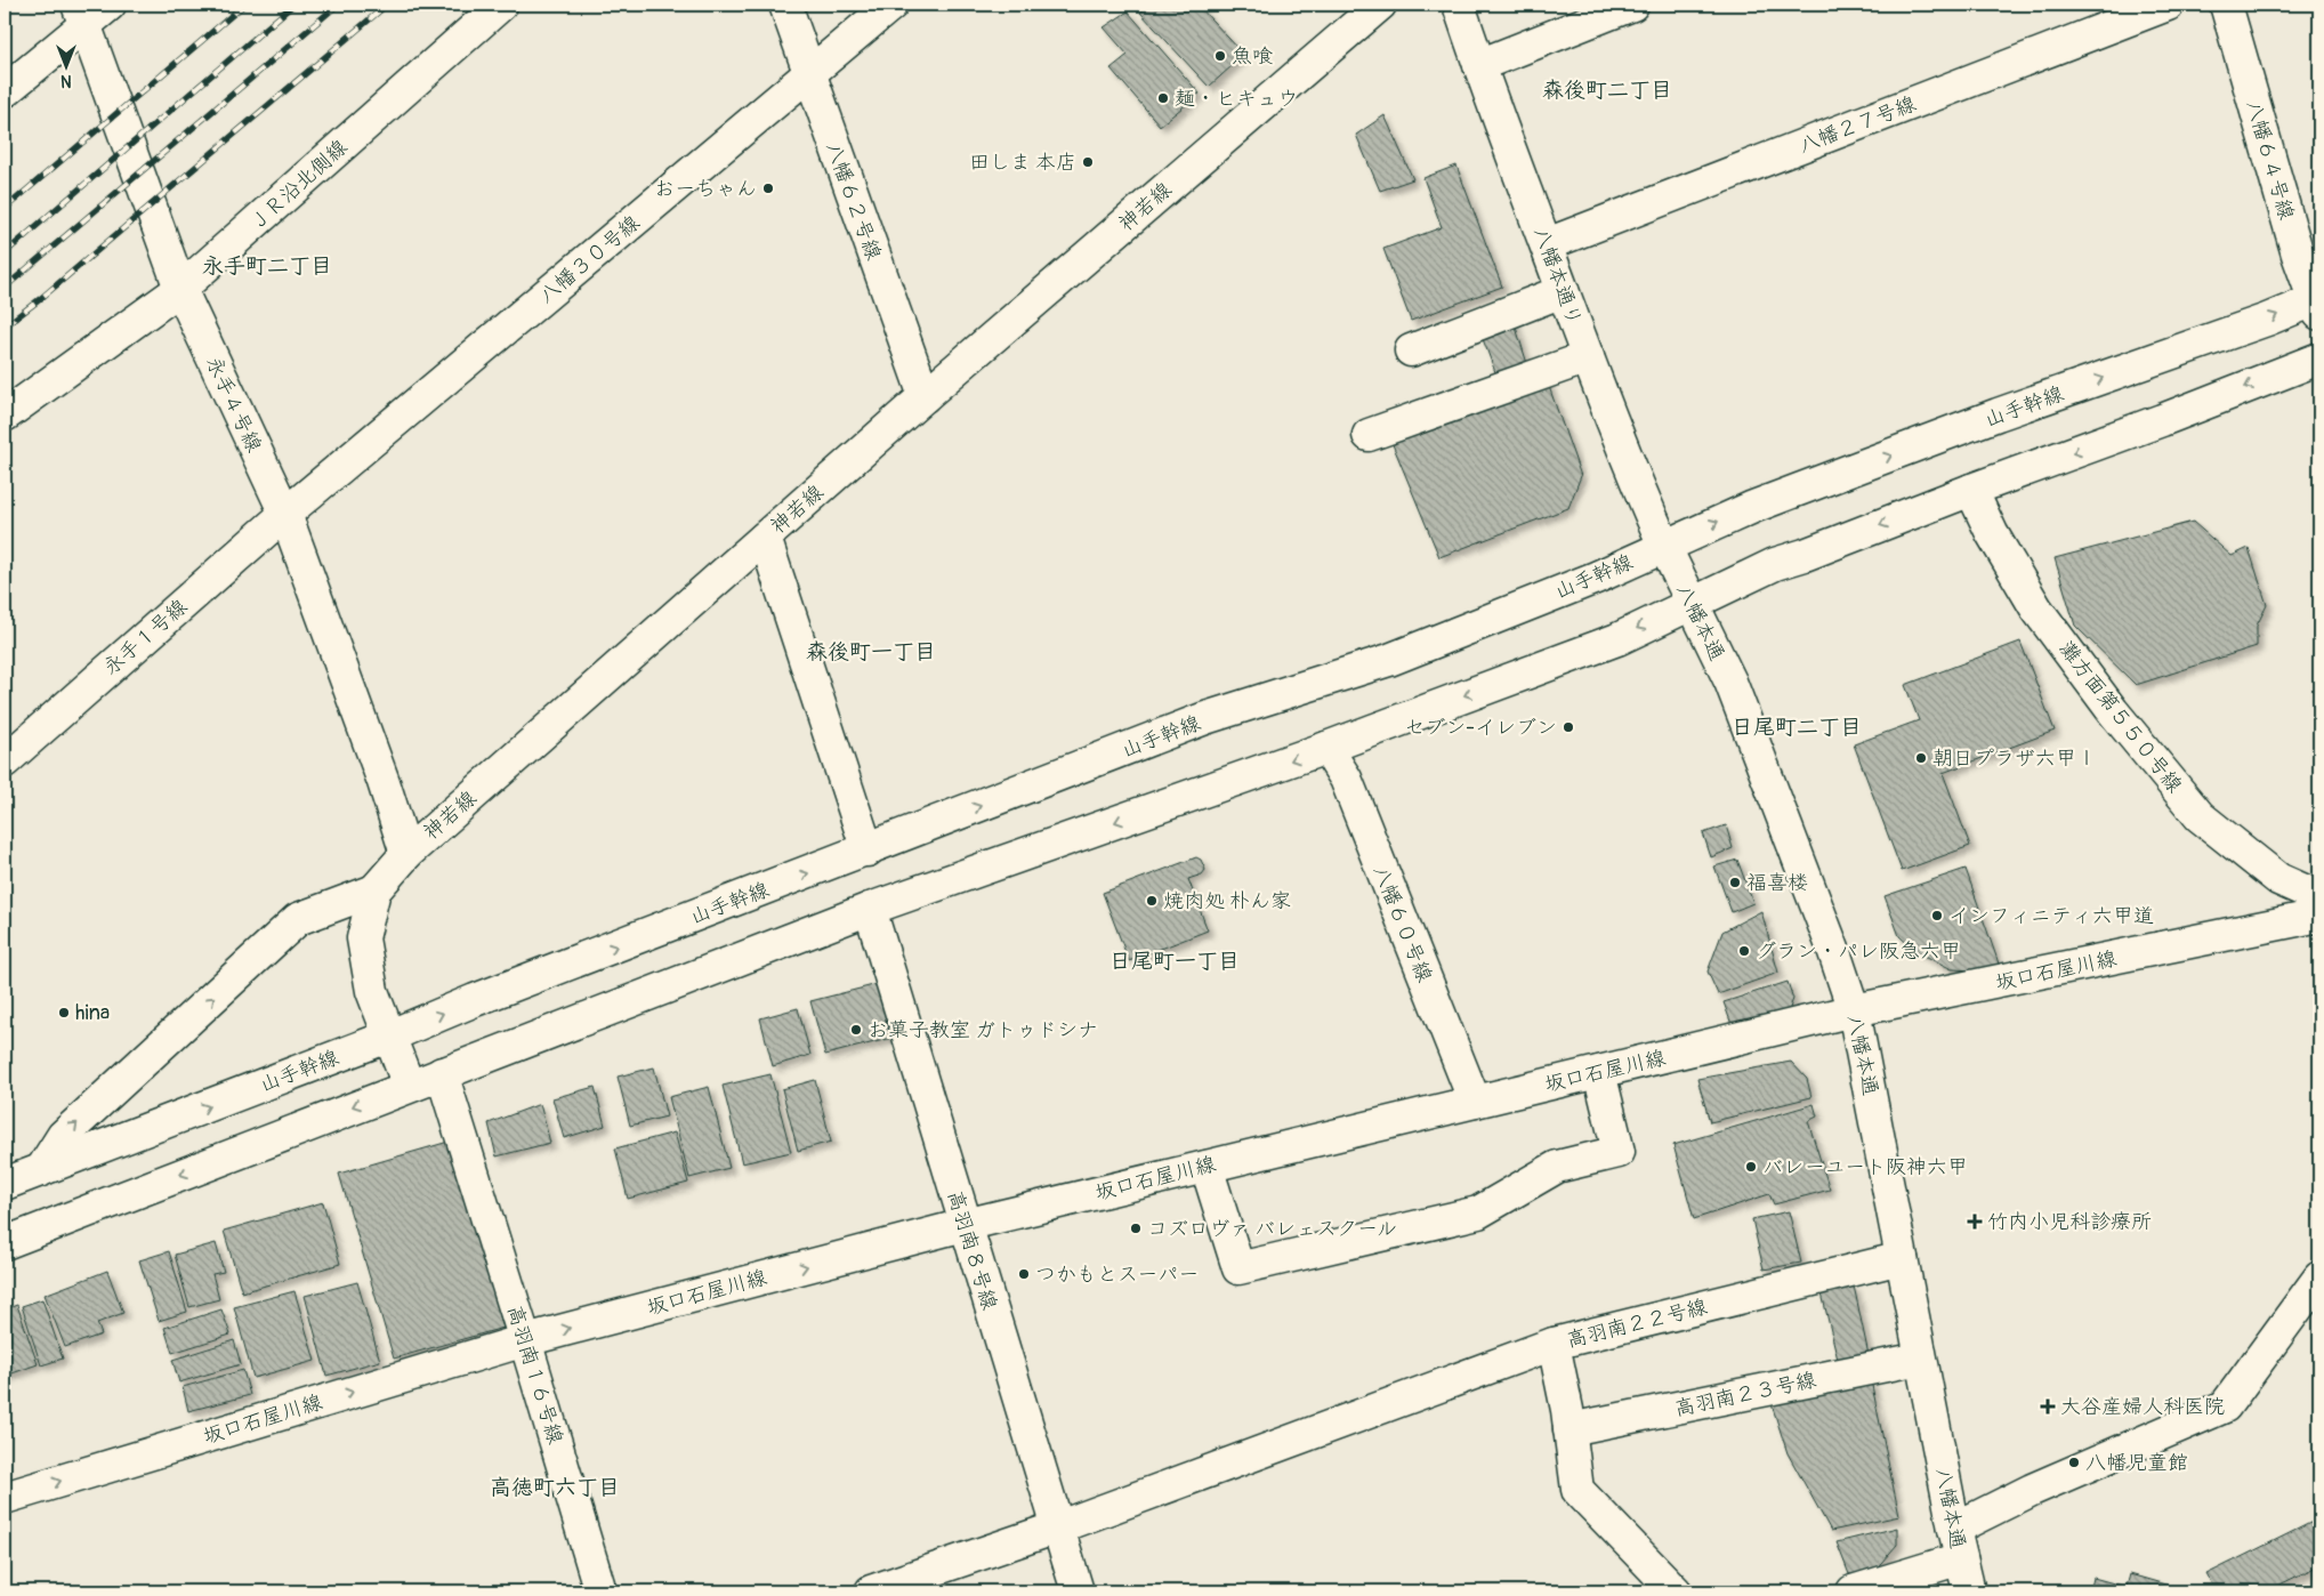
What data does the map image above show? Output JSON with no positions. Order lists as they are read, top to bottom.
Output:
{
  "streets": {
    "street": [
      "八幡２７号線",
      "八幡６４号線",
      "ＪＲ沿北側線",
      "八幡６２号線",
      "神若線",
      "八幡３０号線",
      "八幡本通り",
      "永手４号線",
      "山手幹線",
      "八幡本通",
      "永手１号線",
      "灘方面第５５０号線",
      "八幡６０号線",
      "坂口石屋川線",
      "高羽南８号線",
      "高羽南２２号線",
      "高羽南１６号線",
      "高羽南２３号線"
    ]
  },
  "crossings": [
    ["八幡２７号線", "八幡本通り"],
    ["八幡６４号線", "山手幹線"],
    ["ＪＲ沿北側線", "永手４号線"],
    ["八幡６２号線", "神若線"],
    ["八幡６２号線", "八幡３０号線"],
    ["神若線", "永手４号線"],
    ["神若線", "山手幹線"],
    ["八幡３０号線", "永手４号線"],
    ["八幡３０号線", "永手１号線"],
    ["八幡本通り", "山手幹線"],
    ["八幡本通り", "八幡本通"],
    ["永手４号線", "永手１号線"],
    ["山手幹線", "八幡本通"],
    ["八幡本通", "坂口石屋川線"],
    ["八幡本通", "高羽南２２号線"],
    ["八幡本通", "高羽南２３号線"],
    ["八幡６０号線", "坂口石屋川線"],
    ["坂口石屋川線", "高羽南８号線"],
    ["坂口石屋川線", "高羽南１６号線"],
    ["高羽南２２号線", "高羽南２３号線"]
  ],
  "districts": [
    "森後町二丁目",
    "永手町二丁目",
    "森後町一丁目",
    "日尾町二丁目",
    "日尾町一丁目",
    "高徳町六丁目"
  ],
  "places": {
    "other": [
      "魚喰",
      "麺・ヒキュウ",
      "田しま 本店",
      "おーちゃん",
      "セブン-イレブン",
      "朝日プラザ六甲Ⅰ",
      "福喜楼",
      "焼肉処 朴ん家",
      "インフィニティ六甲道",
      "グラン・パレ阪急六甲",
      "hina",
      "お菓子教室 ガトゥドシナ",
      "バレーユート阪神六甲",
      "コズロヴァ バレェスクール",
      "つかもとスーパー",
      "八幡児童館"
    ],
    "health": ["竹内小児科診療所", "大谷産婦人科医院"]
  },
  "north": "bottom"
}
